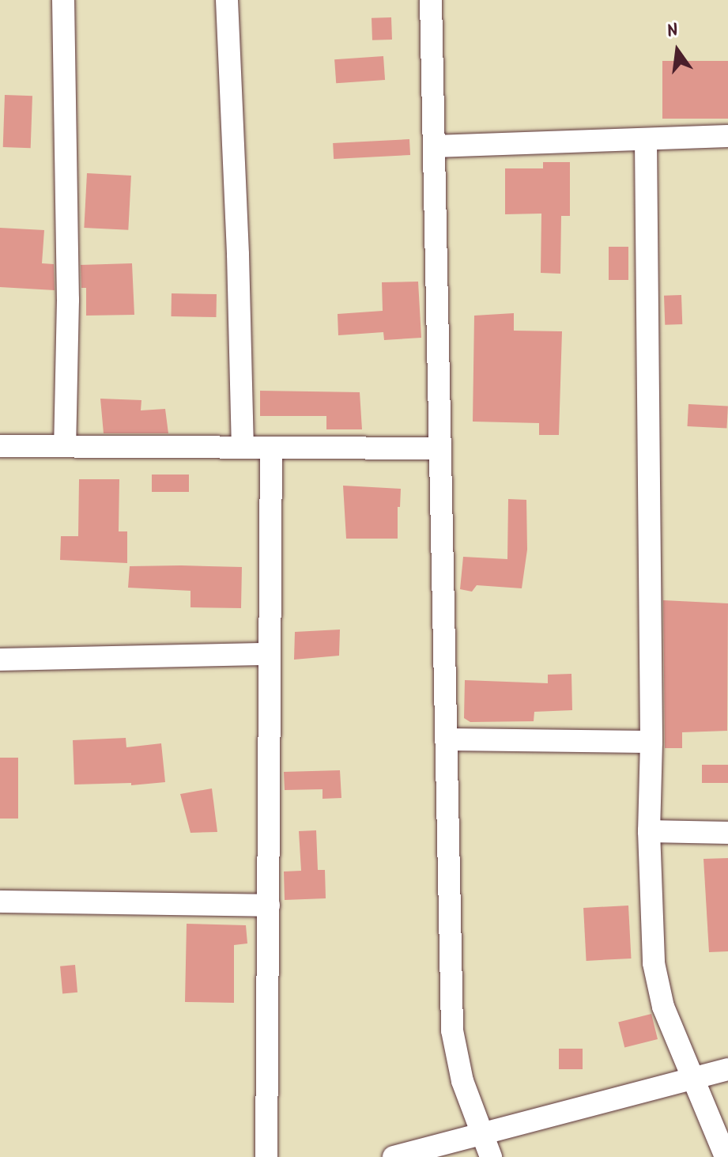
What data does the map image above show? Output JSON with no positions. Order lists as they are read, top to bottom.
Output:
{
  "north": "top"
}
